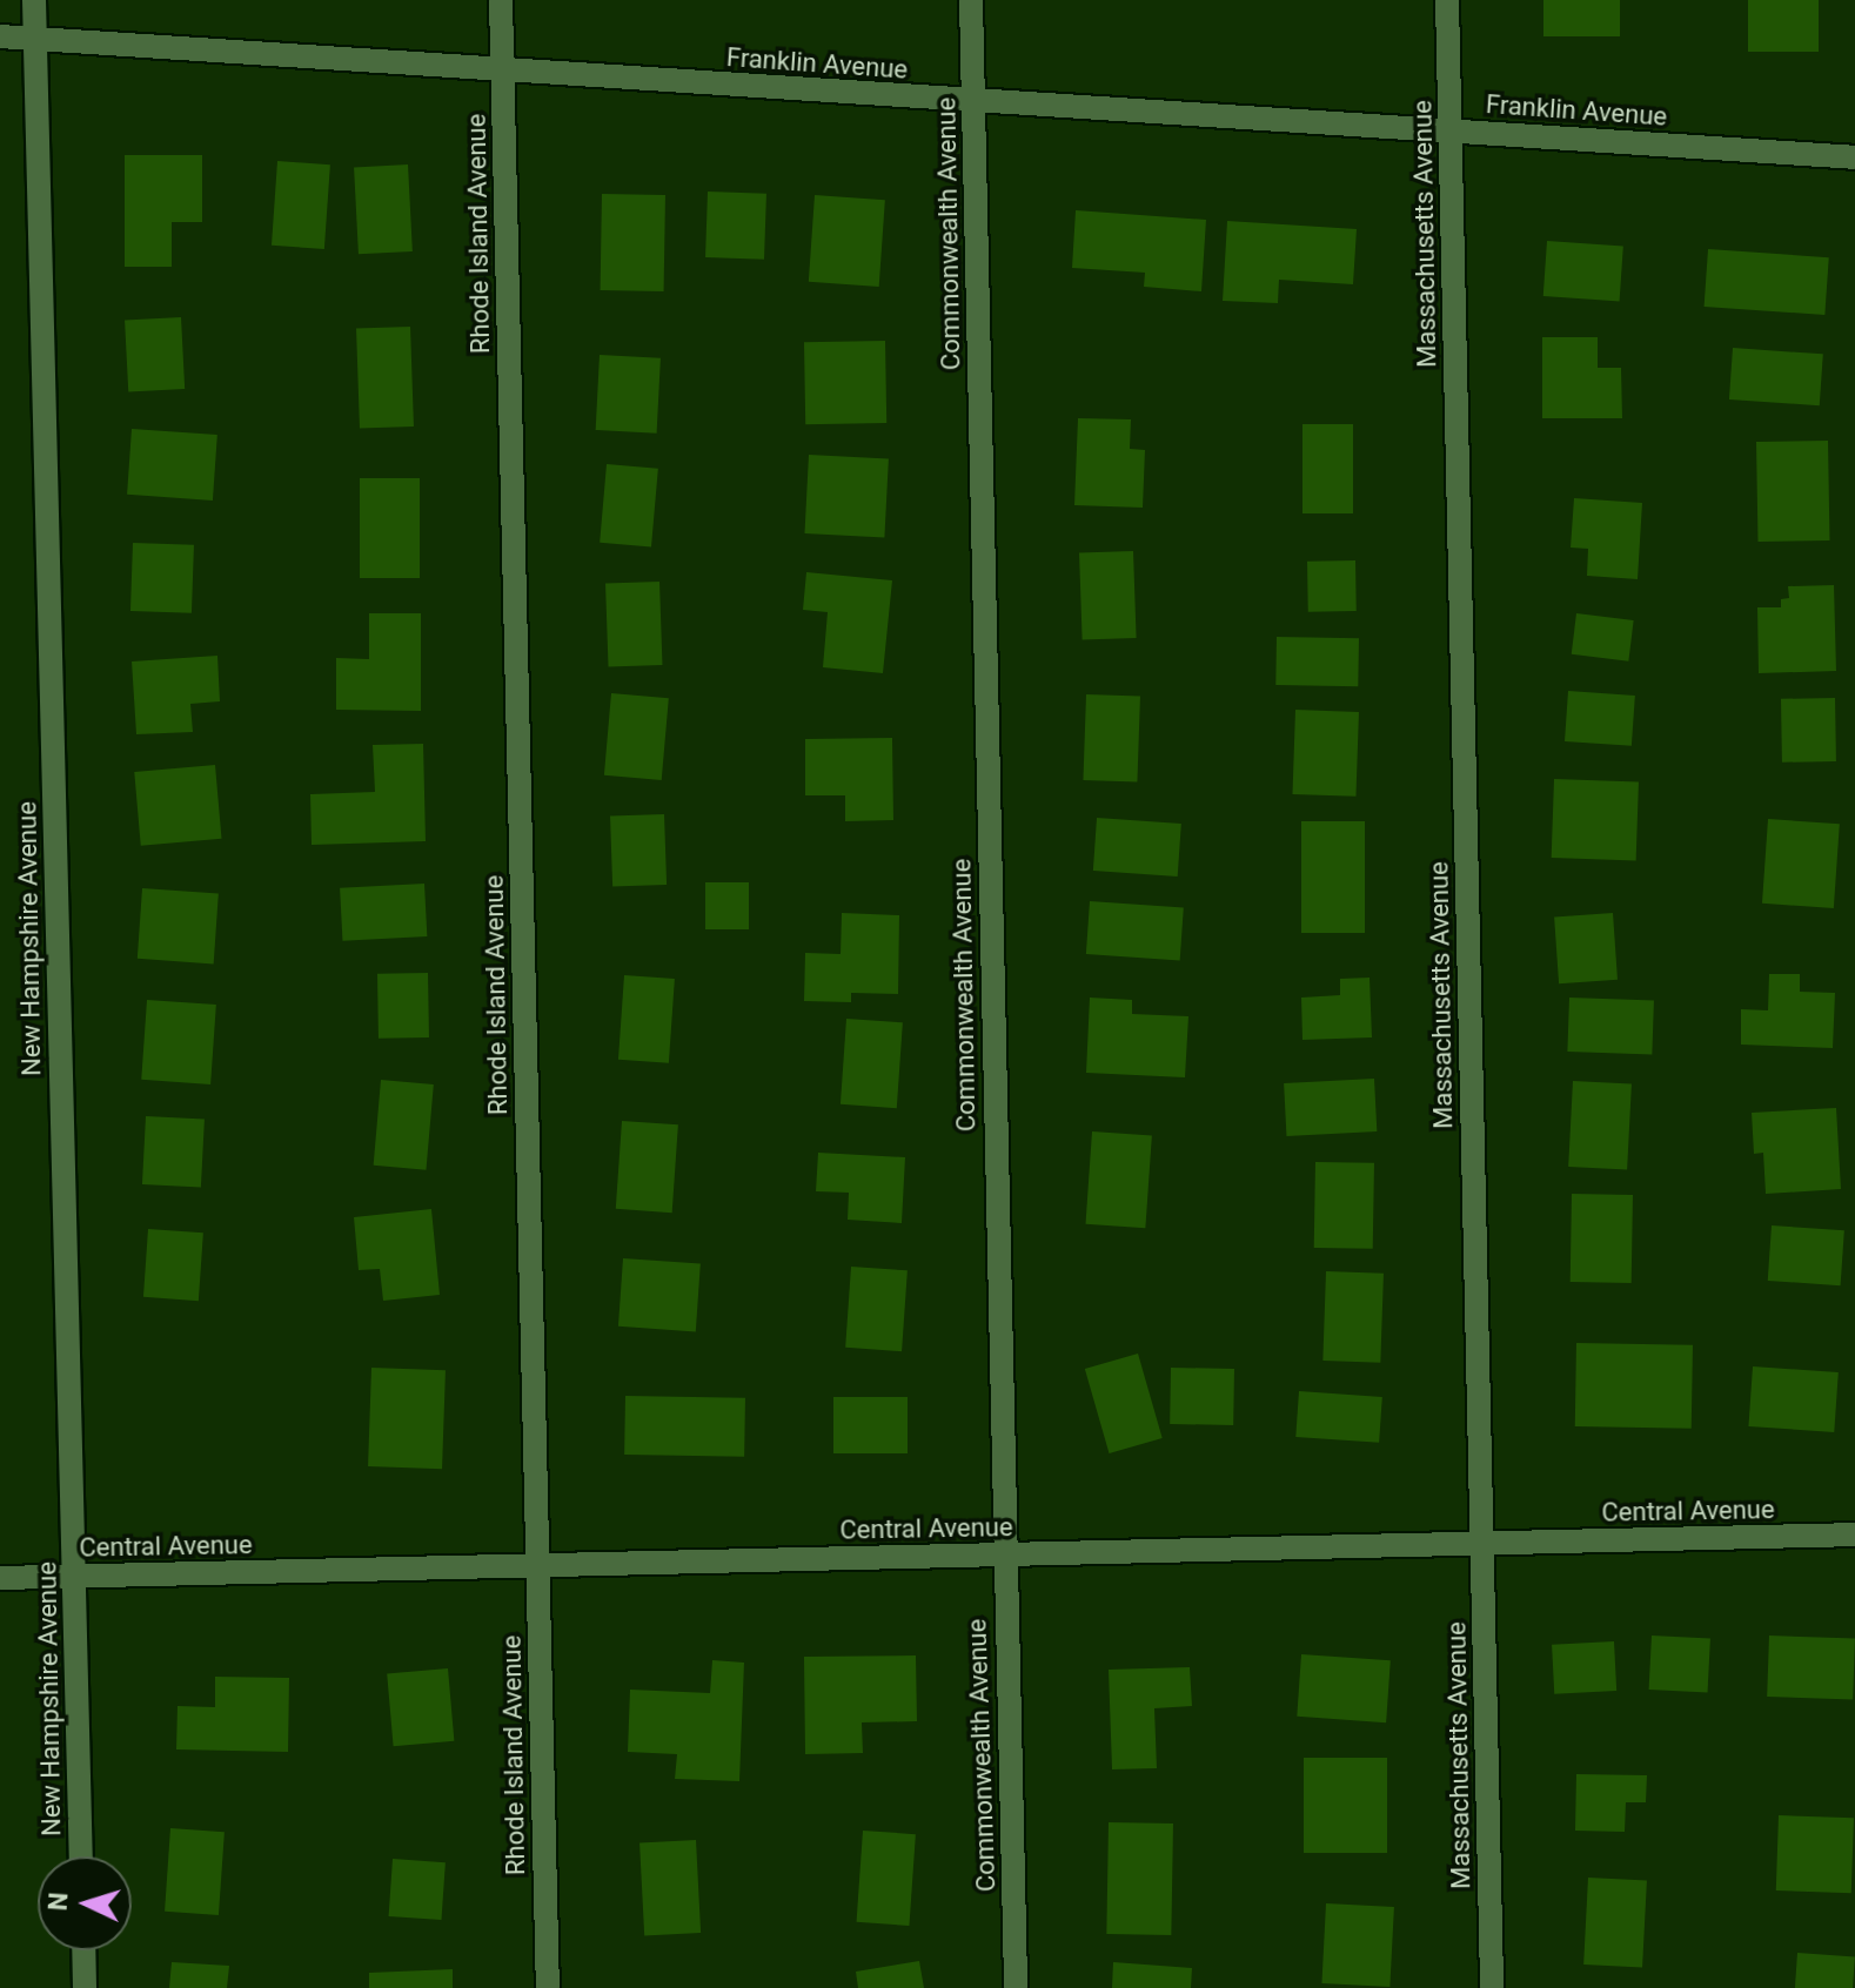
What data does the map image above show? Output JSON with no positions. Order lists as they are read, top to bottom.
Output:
{
  "streets": {
    "street": [
      "Franklin Avenue",
      "Rhode Island Avenue",
      "Commonwealth Avenue",
      "Massachusetts Avenue",
      "New Hampshire Avenue",
      "Central Avenue"
    ]
  },
  "crossings": [
    ["Franklin Avenue", "Rhode Island Avenue"],
    ["Franklin Avenue", "Commonwealth Avenue"],
    ["Franklin Avenue", "Massachusetts Avenue"],
    ["Franklin Avenue", "New Hampshire Avenue"],
    ["Rhode Island Avenue", "Central Avenue"],
    ["Commonwealth Avenue", "Central Avenue"],
    ["Massachusetts Avenue", "Central Avenue"],
    ["New Hampshire Avenue", "Central Avenue"]
  ],
  "north": "left"
}
